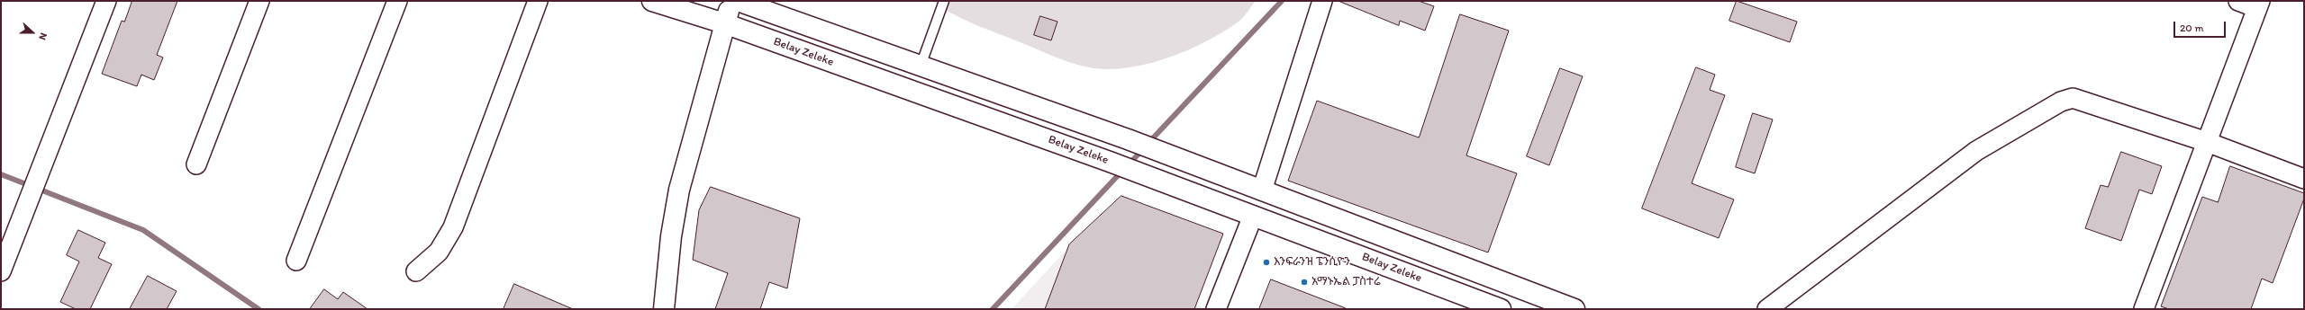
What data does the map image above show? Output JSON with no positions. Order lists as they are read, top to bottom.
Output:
{
  "streets": {
    "street": ["Belay Zeleke"]
  },
  "places": ["እንፍራንዝ ፔንሲዮን", "አማኑኤል ፓስተሬ"],
  "scale_bar": "20 m",
  "north": "right"
}
